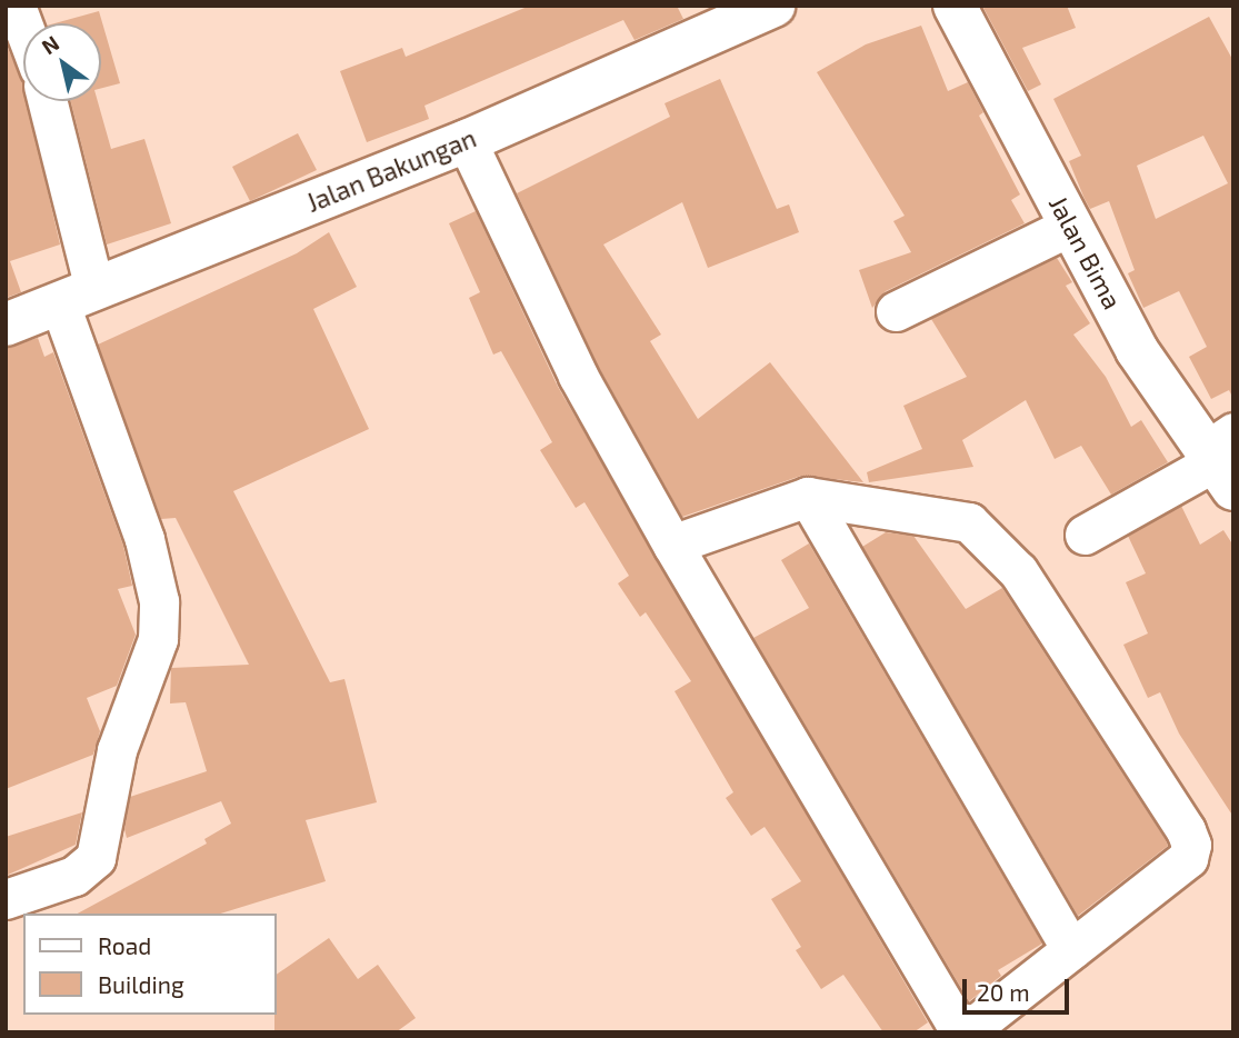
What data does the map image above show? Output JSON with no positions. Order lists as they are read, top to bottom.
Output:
{
  "streets": {
    "main road": ["Jalan Bakungan", "Jalan Bima"]
  },
  "legend": ["Road", "Building"],
  "scale_bar": "20 m",
  "north": "top left"
}
